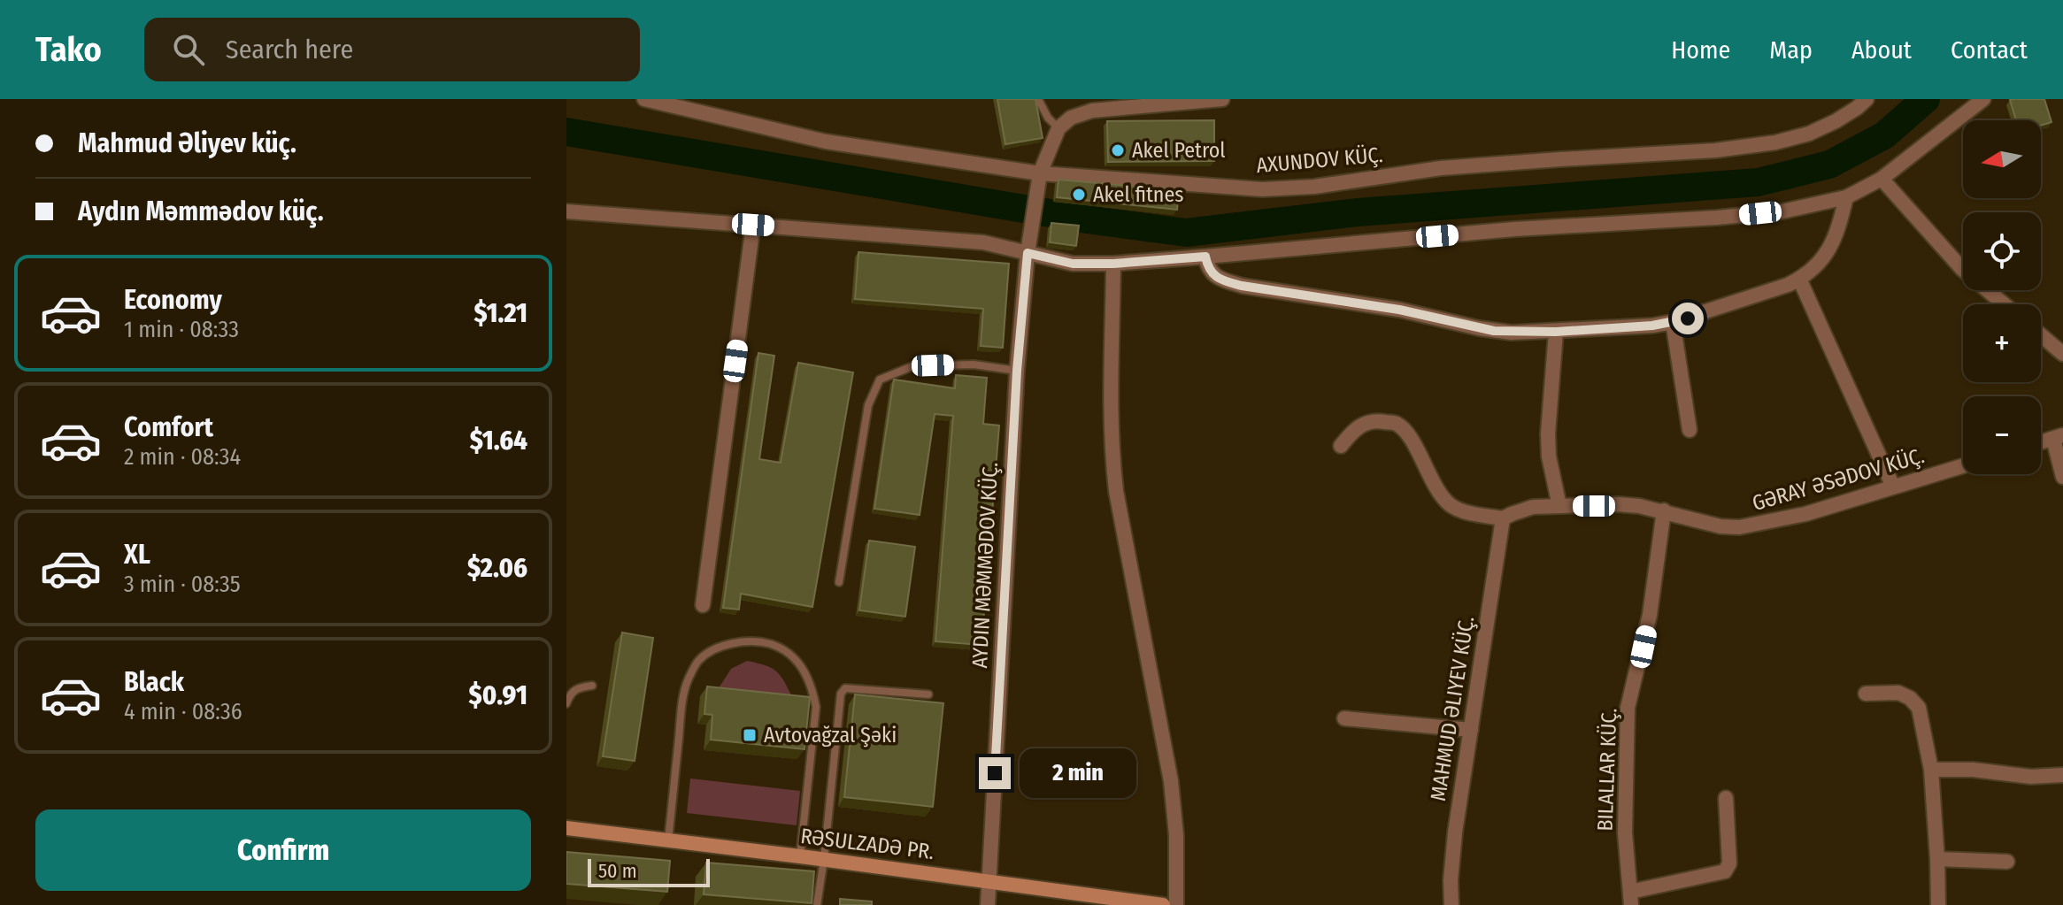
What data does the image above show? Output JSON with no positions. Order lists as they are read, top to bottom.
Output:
{
  "streets": {
    "main road": ["RƏSULZADƏ PR."],
    "street": [
      "AXUNDOV KÜÇ.",
      "GƏRAY ƏSƏDOV KÜÇ.",
      "MAHMUD ƏLIYEV KÜÇ.",
      "BILALLAR KÜÇ."
    ]
  },
  "crossings": [
    ["GƏRAY ƏSƏDOV KÜÇ.", "MAHMUD ƏLIYEV KÜÇ."],
    ["GƏRAY ƏSƏDOV KÜÇ.", "BILALLAR KÜÇ."]
  ],
  "places": {
    "other": ["Akel Petrol", "Akel fitnes"],
    "transit": ["Avtovağzal Şəki"]
  },
  "scale_bar": "50 m",
  "north": "left",
  "page": {
    "header": "Tako",
    "search": "Search here",
    "nav": [
      "Home",
      "Map",
      "About",
      "Contact"
    ],
    "banner": ["Mahmud Əliyev küç.", "Aydın Məmmədov küç."],
    "map_buttons": ["+", "−"],
    "list": [
      {
        "name": "Economy",
        "note": "1 min · 08:33",
        "value": "$1.21"
      },
      {
        "name": "Comfort",
        "note": "2 min · 08:34",
        "value": "$1.64"
      },
      {
        "name": "XL",
        "note": "3 min · 08:35",
        "value": "$2.06"
      },
      {
        "name": "Black",
        "note": "4 min · 08:36",
        "value": "$0.91"
      }
    ],
    "bubble": "2 min",
    "buttons": "Confirm",
    "scale": "50 m"
  }
}
